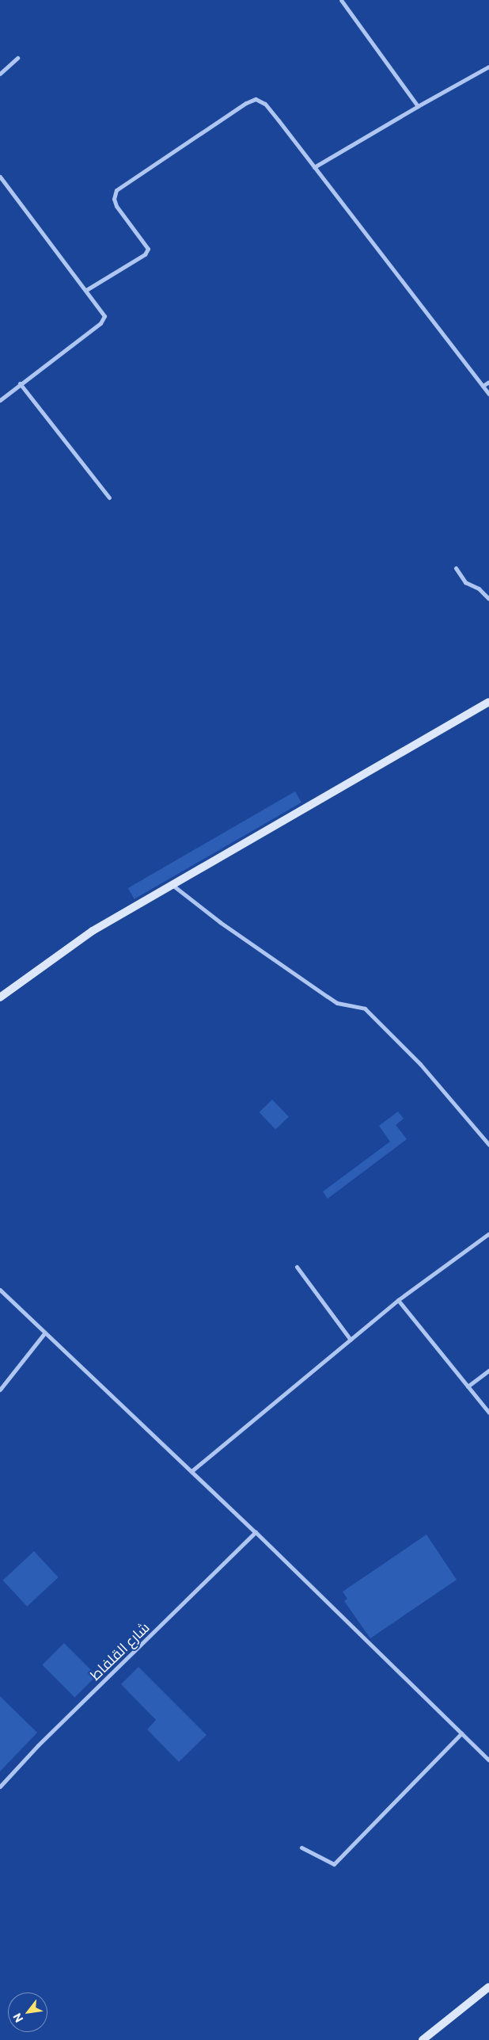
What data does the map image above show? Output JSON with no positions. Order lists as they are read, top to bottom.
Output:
{
  "streets": {
    "street": ["شارع القلفاط"]
  },
  "north": "bottom left"
}
